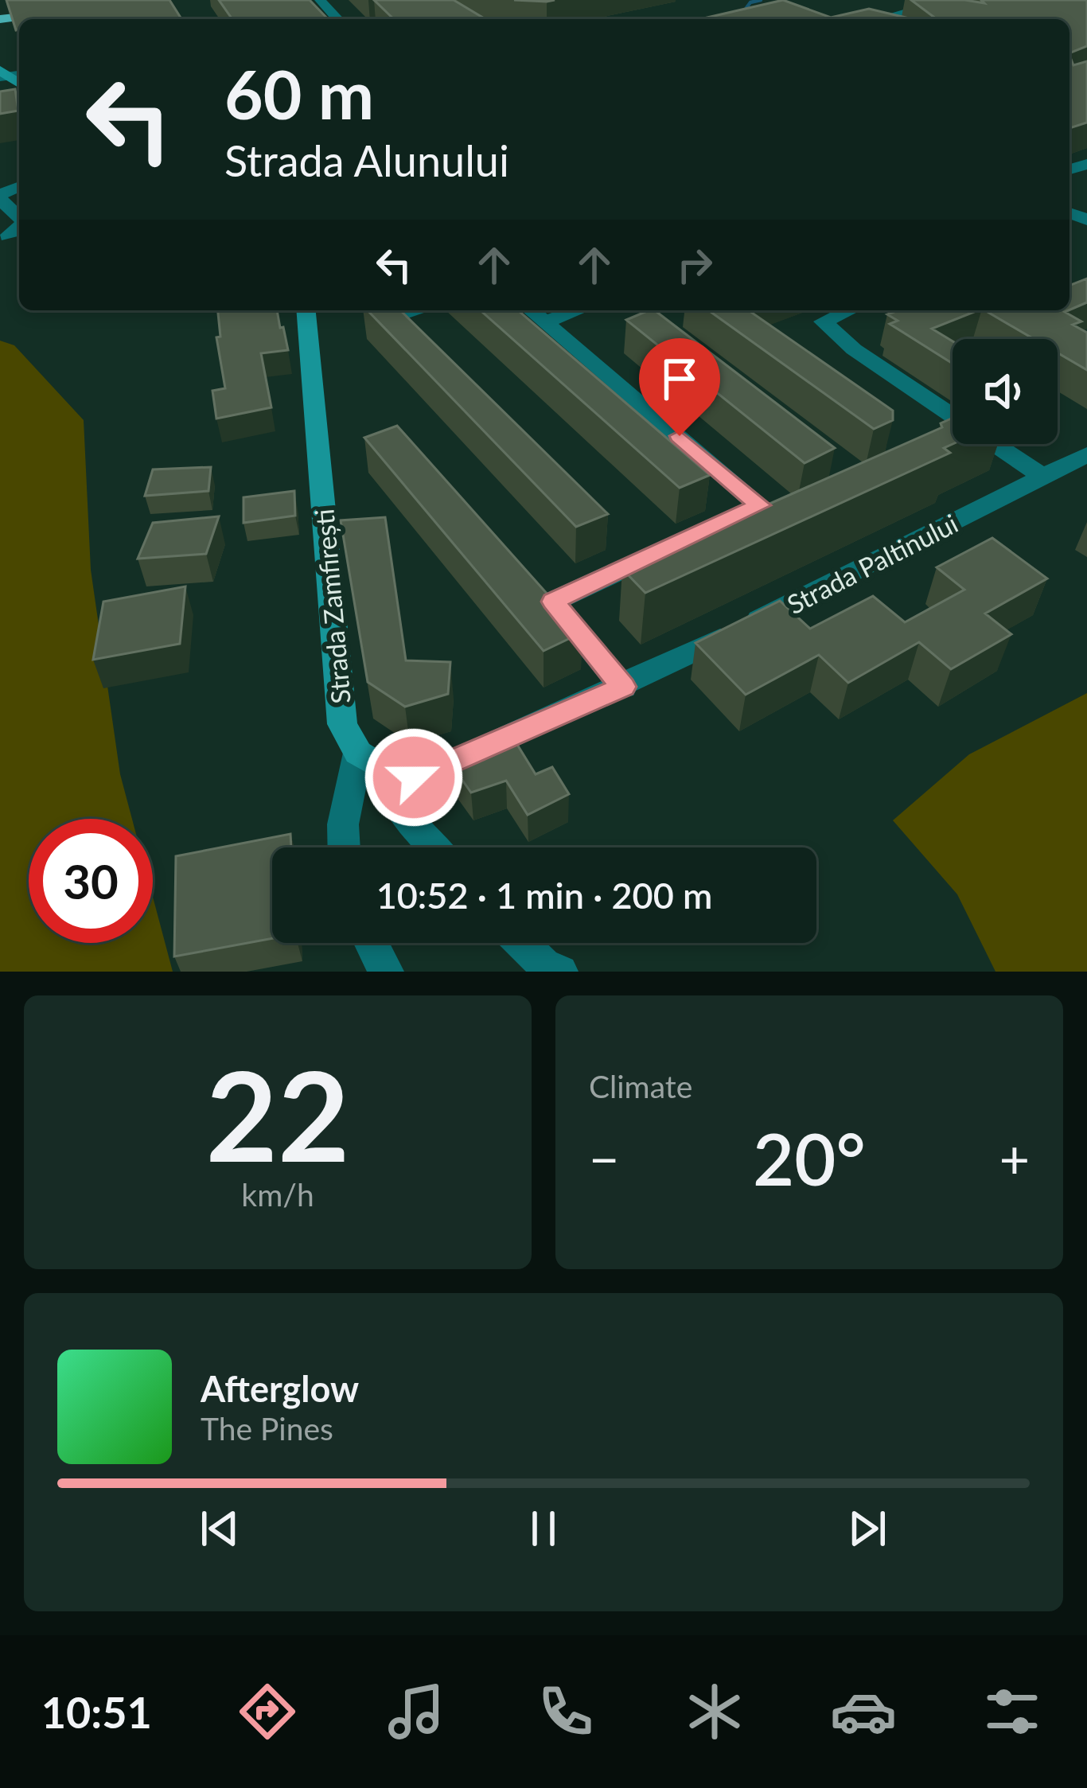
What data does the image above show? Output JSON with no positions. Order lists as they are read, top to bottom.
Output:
{
  "streets": {
    "street": ["Strada Paltinului", "Strada Zamfirești"]
  },
  "page": {
    "turn": ["60 m", "Strada Alunului"],
    "limit": "30",
    "trip": "10:52 · 1 min · 200 m",
    "tile": [
      ["22", "km/h"],
      "Climate"
    ],
    "heat": ["−", "20°", "+"],
    "song": ["Afterglow", "The Pines"],
    "tabs": "10:51"
  }
}
